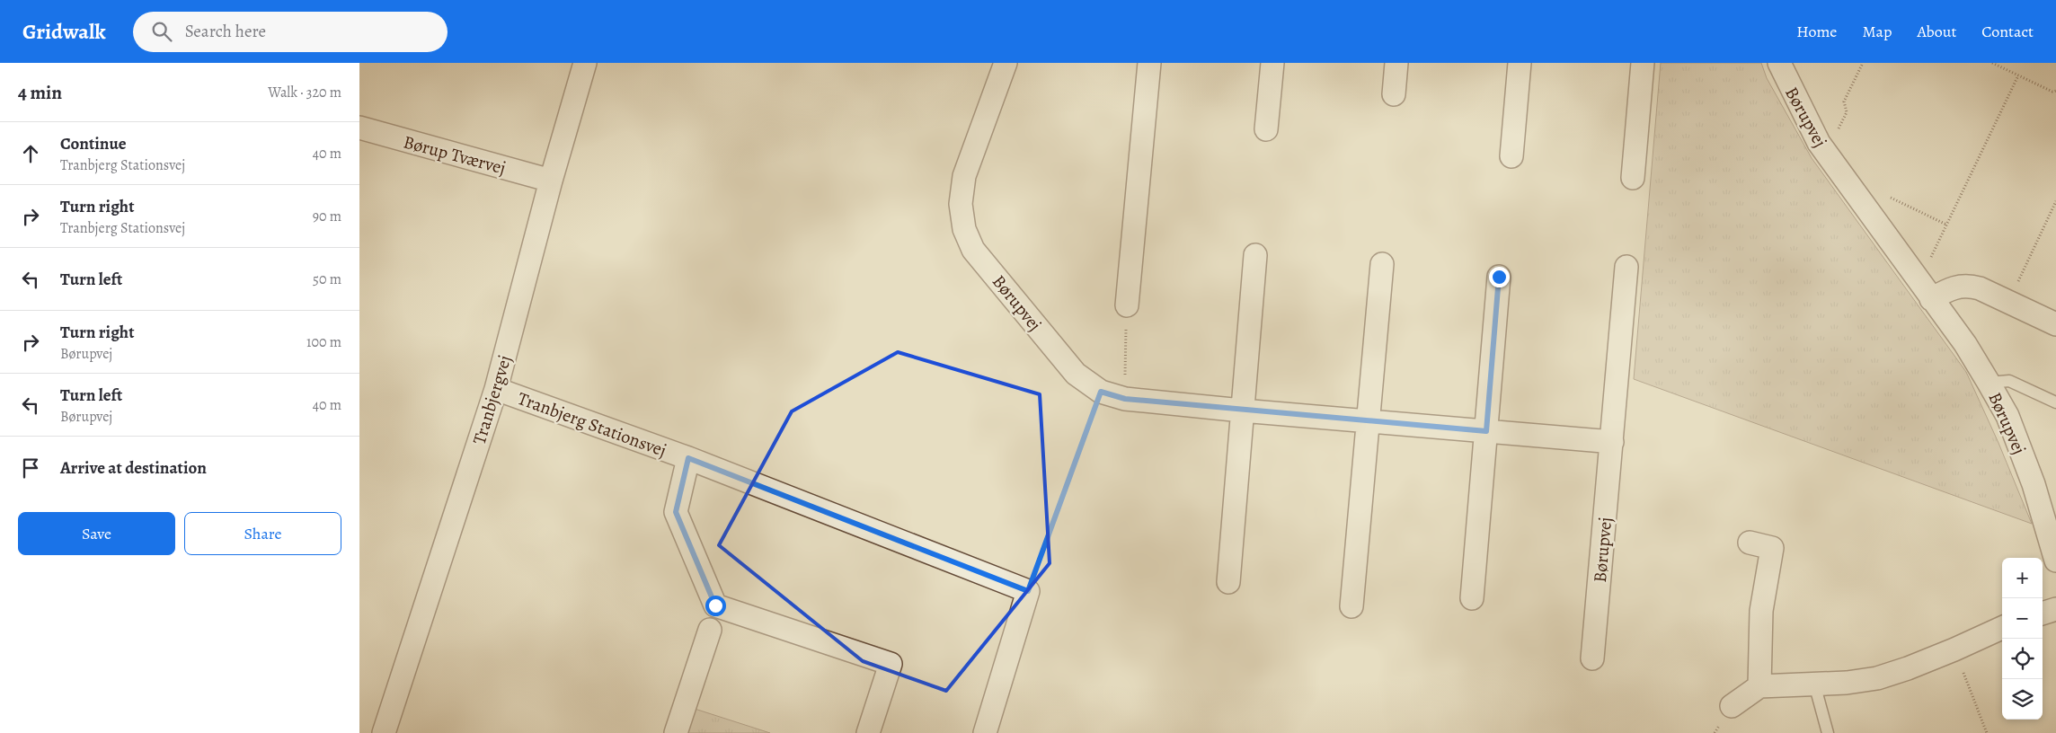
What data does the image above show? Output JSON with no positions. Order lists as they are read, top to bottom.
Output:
{
  "streets": {
    "street": [
      "Børupvej",
      "Børup Tværvej",
      "Tranbjergvej",
      "Tranbjerg Stationsvej"
    ]
  },
  "crossings": [
    ["Børup Tværvej", "Tranbjergvej"],
    ["Tranbjergvej", "Tranbjerg Stationsvej"]
  ],
  "page": {
    "header": "Gridwalk",
    "search": "Search here",
    "nav": [
      "Home",
      "Map",
      "About",
      "Contact"
    ],
    "heading": ["4 min", "Walk · 320 m"],
    "list": [
      ["Continue", "Tranbjerg Stationsvej", "40 m"],
      ["Turn right", "Tranbjerg Stationsvej", "90 m"],
      ["Turn left", "50 m"],
      ["Turn right", "Børupvej", "100 m"],
      ["Turn left", "Børupvej", "40 m"],
      "Arrive at destination"
    ],
    "buttons": ["Save", "Share"],
    "map_buttons": ["+", "−"]
  }
}
